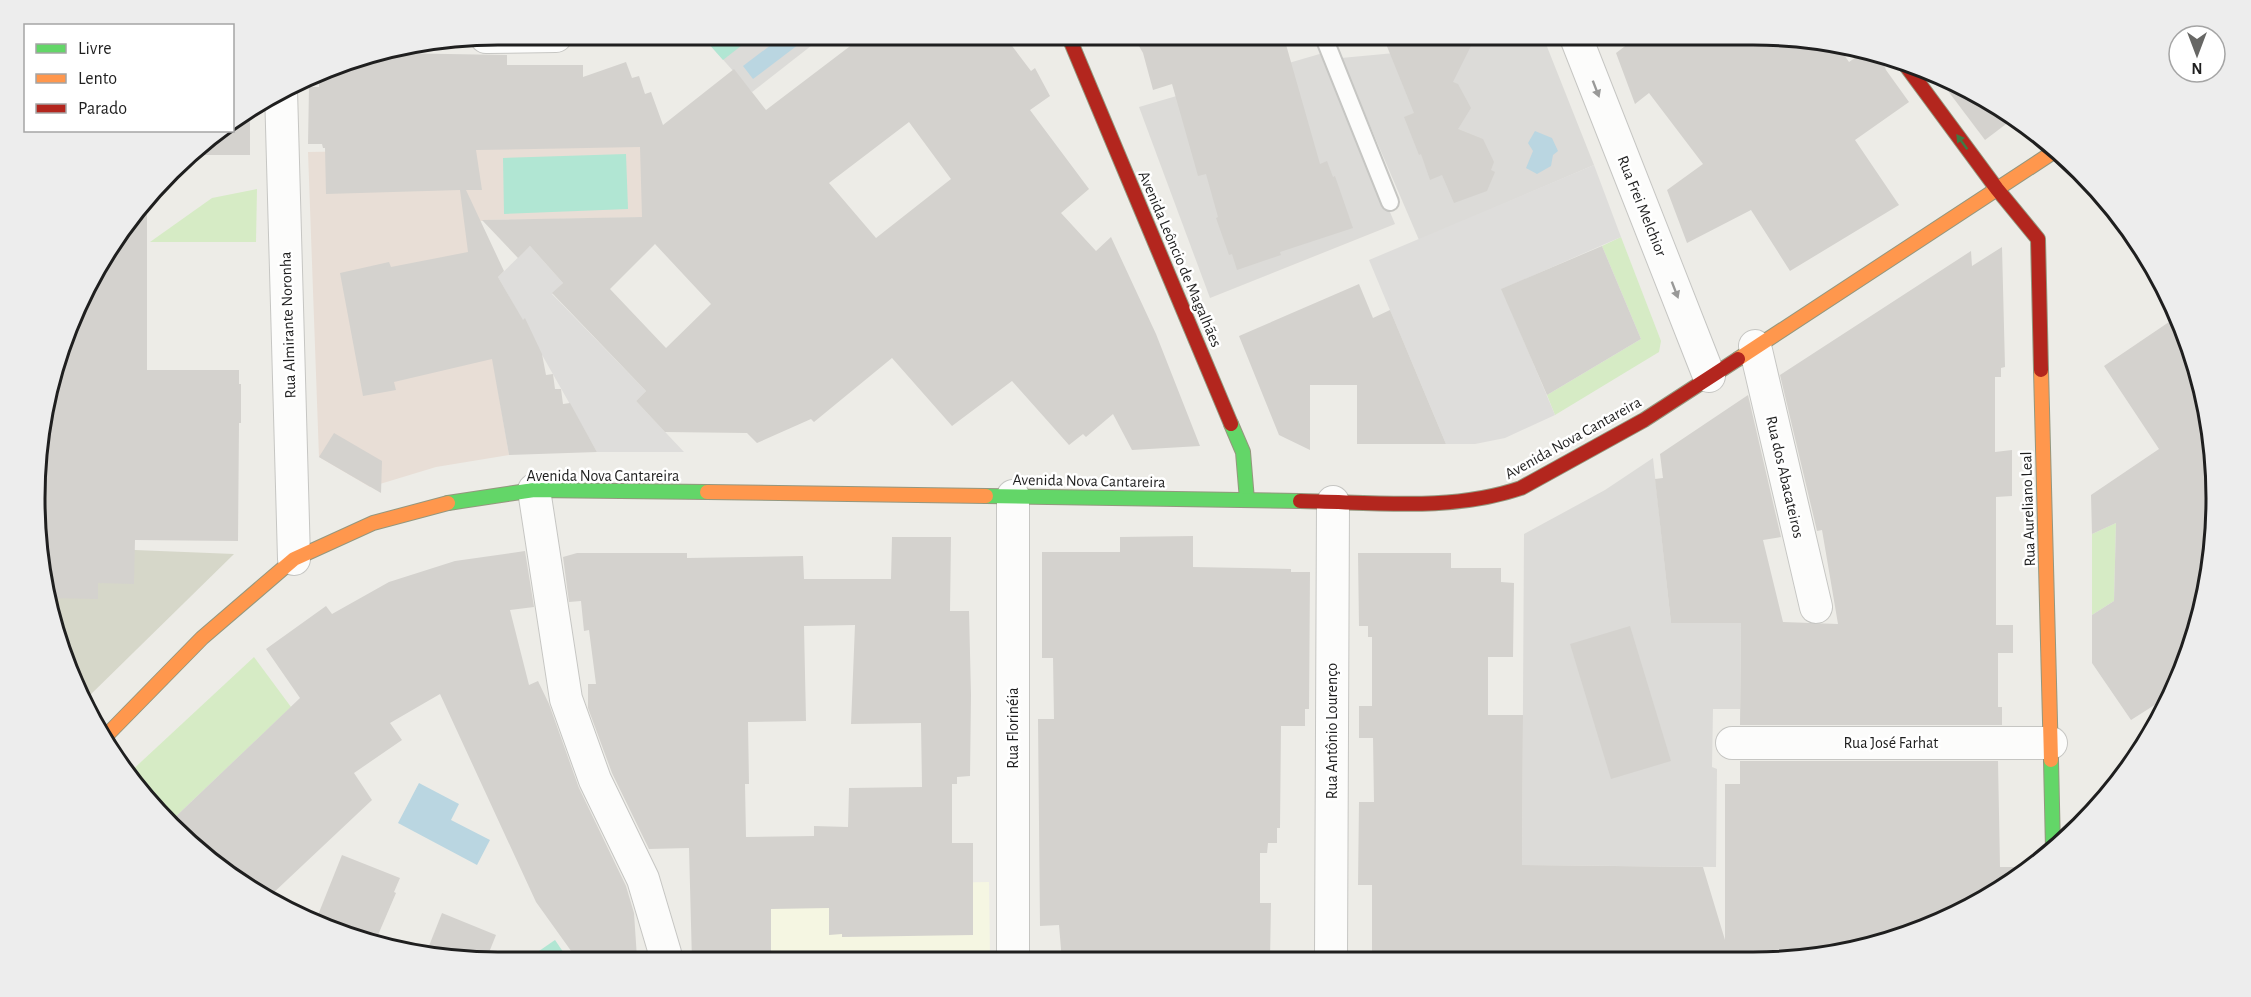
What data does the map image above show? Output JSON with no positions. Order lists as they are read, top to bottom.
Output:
{
  "streets": {
    "main road": ["Avenida Leôncio de Magalhães", "Avenida Nova Cantareira", "Rua Aureliano Leal"],
    "street": [
      "Rua Frei Melchior",
      "Rua Almirante Noronha",
      "Rua dos Abacateiros",
      "Rua Florinéia",
      "Rua Antônio Lourenço",
      "Rua José Farhat"
    ]
  },
  "crossings": [
    ["Rua Frei Melchior", "Avenida Nova Cantareira"],
    ["Avenida Leôncio de Magalhães", "Avenida Nova Cantareira"],
    ["Rua Almirante Noronha", "Avenida Nova Cantareira"],
    ["Avenida Nova Cantareira", "Rua dos Abacateiros"],
    ["Avenida Nova Cantareira", "Rua Aureliano Leal"],
    ["Avenida Nova Cantareira", "Rua Florinéia"],
    ["Avenida Nova Cantareira", "Rua Antônio Lourenço"],
    ["Rua Aureliano Leal", "Rua José Farhat"]
  ],
  "one_way": ["Rua Frei Melchior"],
  "legend": ["Livre", "Lento", "Parado"],
  "north": "bottom"
}
